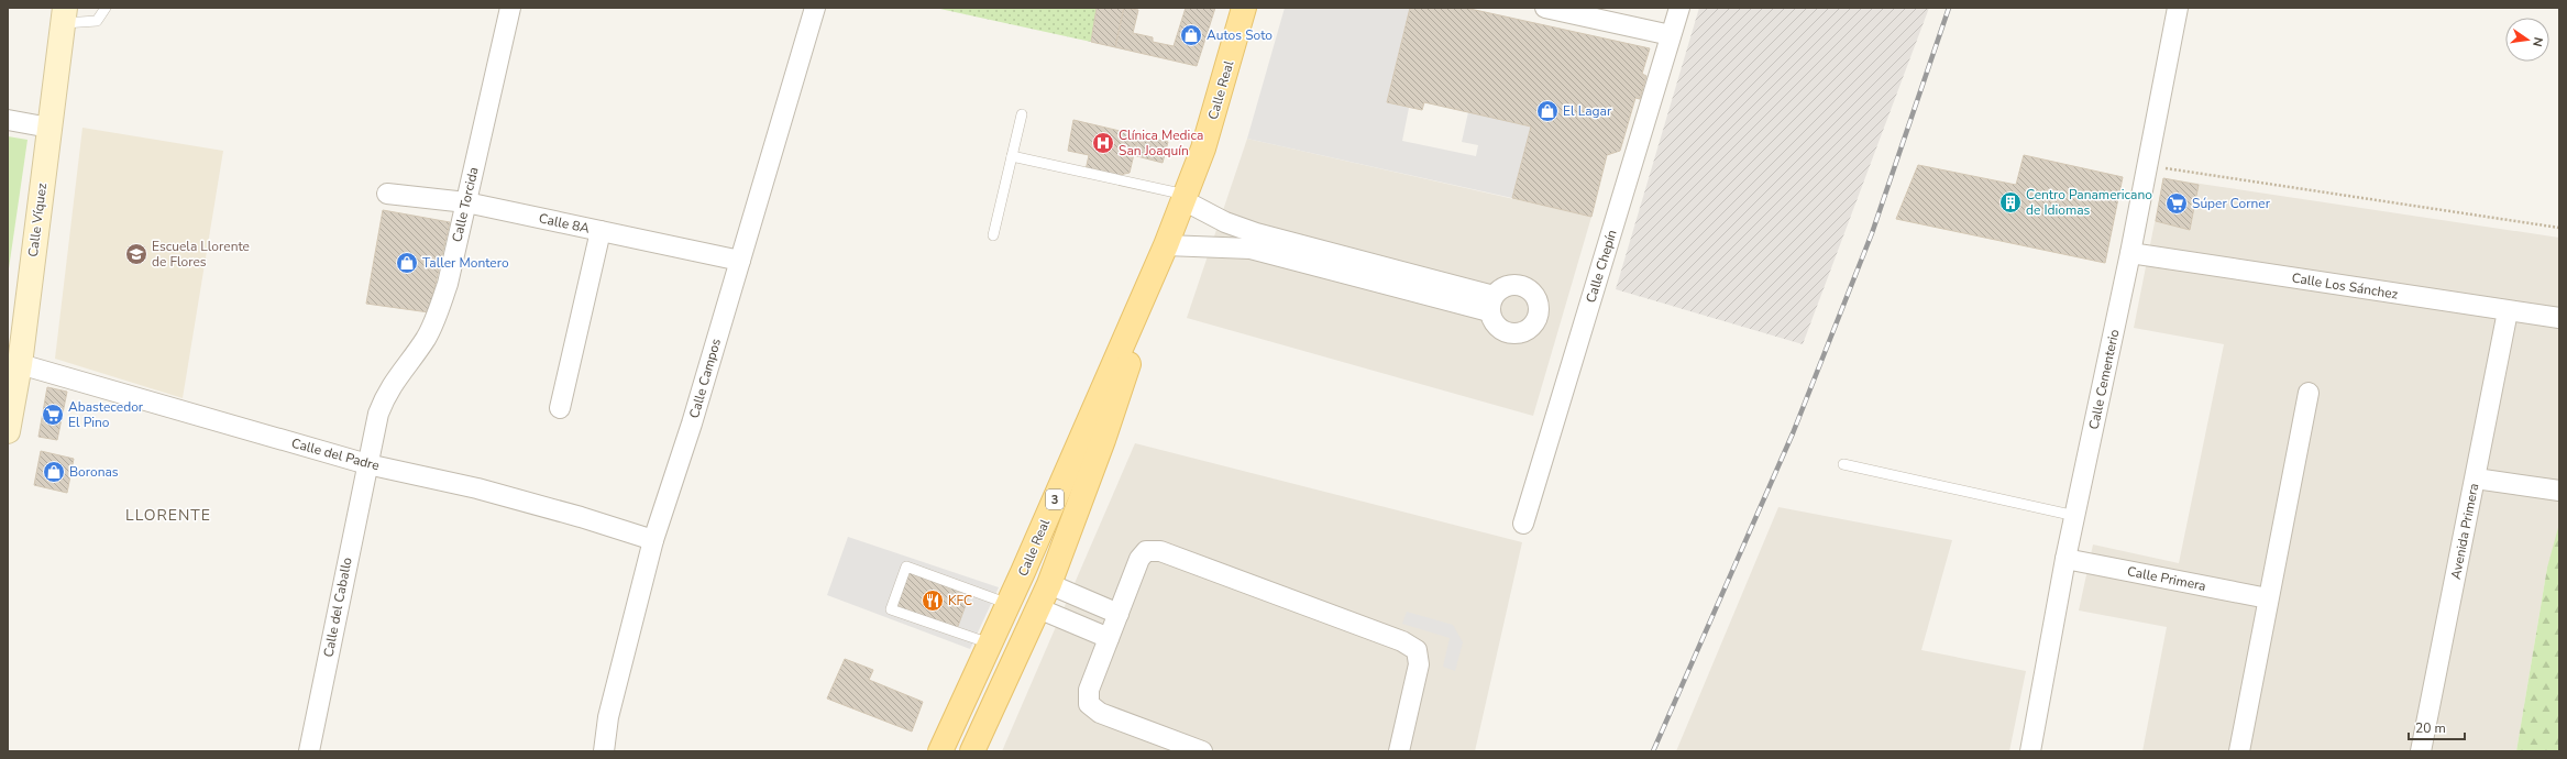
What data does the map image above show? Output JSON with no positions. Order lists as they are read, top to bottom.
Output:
{
  "streets": {
    "main road": ["Calle Real", "Calle Víquez", "3"],
    "street": [
      "Calle Torcida",
      "Calle 8A",
      "Calle Chepín",
      "Calle Los Sánchez",
      "Calle Campos",
      "Calle Cementerio",
      "Calle del Padre",
      "Avenida Primera",
      "Calle Primera",
      "Calle del Caballo"
    ]
  },
  "crossings": [
    ["Calle Torcida", "Calle 8A"],
    ["Calle Torcida", "Calle del Padre"],
    ["Calle Torcida", "Calle del Caballo"],
    ["Calle Víquez", "Calle del Padre"],
    ["Calle 8A", "Calle Campos"],
    ["Calle Los Sánchez", "Calle Cementerio"],
    ["Calle Los Sánchez", "Avenida Primera"],
    ["Calle Campos", "Calle del Padre"],
    ["Calle Cementerio", "Calle Primera"],
    ["Calle del Padre", "Calle del Caballo"]
  ],
  "districts": ["LLORENTE"],
  "places": {
    "shop": [
      "Autos Soto",
      "El Lagar",
      "Taller Montero",
      "Boronas"
    ],
    "hospital": ["Clínica Medica San Joaquín"],
    "building": ["Centro Panamericano de Idiomas"],
    "supermarket": ["Súper Corner", "Abastecedor El Pino"],
    "school or university": ["Escuela Llorente de Flores"],
    "restaurant": ["KFC"]
  },
  "scale_bar": "20 m",
  "north": "right"
}
